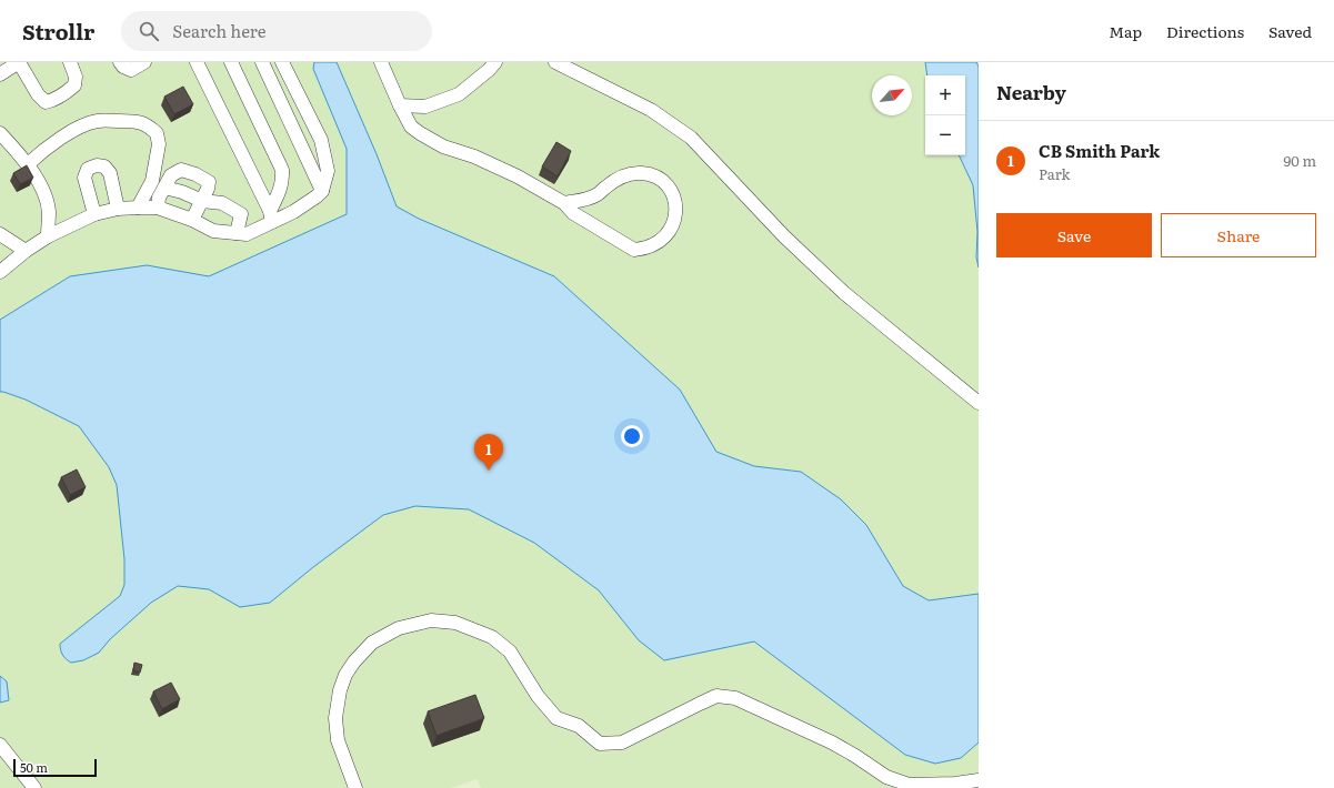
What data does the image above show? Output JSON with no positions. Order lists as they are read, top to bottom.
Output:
{
  "scale_bar": "50 m",
  "north": "top right",
  "page": {
    "header": "Strollr",
    "search": "Search here",
    "nav": ["Map", "Directions", "Saved"],
    "heading": "Nearby",
    "map_buttons": ["+", "−"],
    "list": [
      {
        "mark": "1",
        "name": "CB Smith Park",
        "note": "Park",
        "value": "90 m"
      }
    ],
    "buttons": ["Save", "Share"],
    "pins": "1",
    "scale": "50 m"
  }
}
